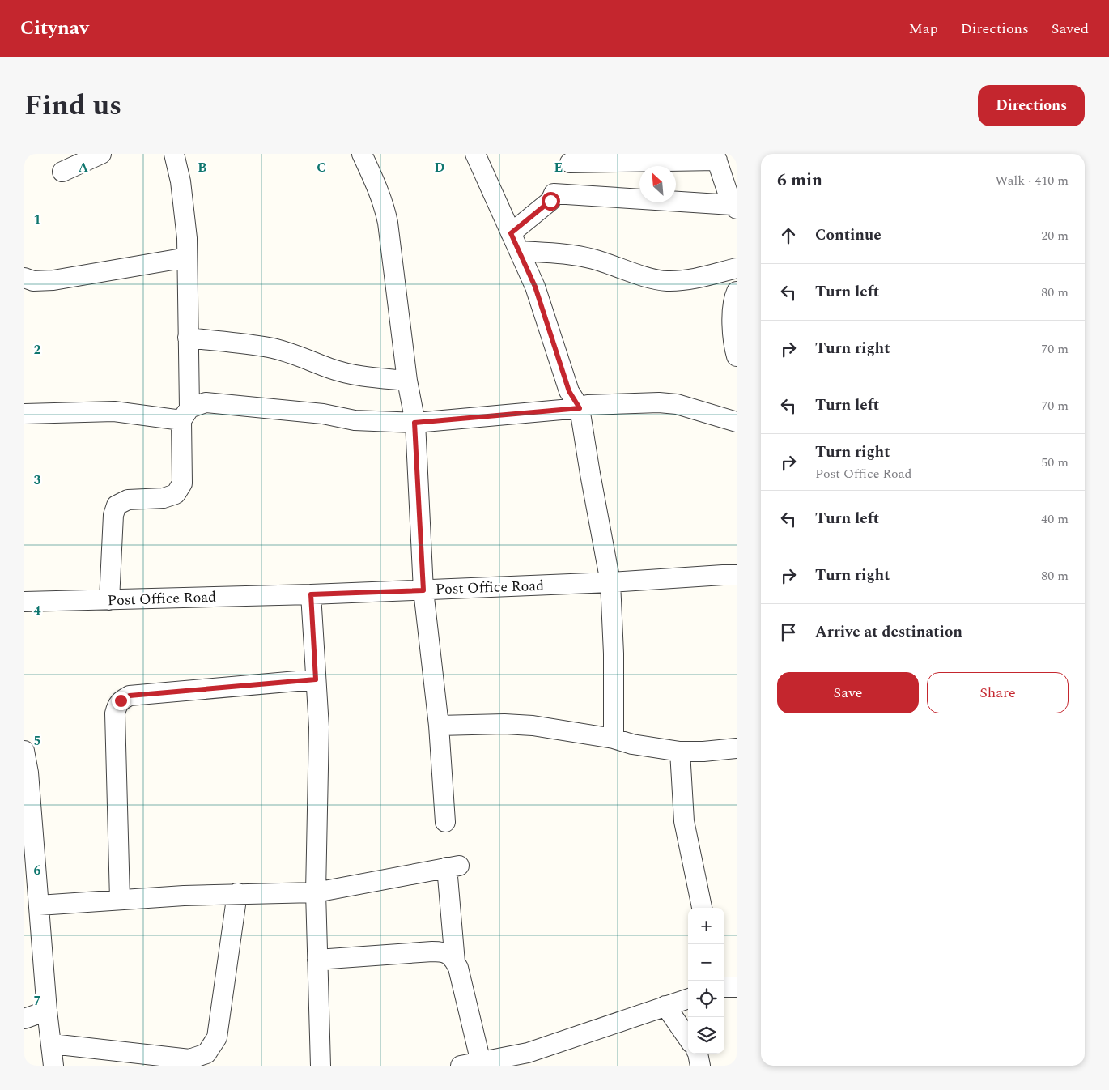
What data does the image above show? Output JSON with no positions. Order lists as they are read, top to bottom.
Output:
{
  "streets": {
    "street": ["Post Office Road"]
  },
  "north": "top left",
  "page": {
    "header": "Citynav",
    "nav": ["Map", "Directions", "Saved"],
    "title": "Find us",
    "buttons": [
      "Directions",
      ["Save", "Share"]
    ],
    "heading": ["6 min", "Walk · 410 m"],
    "list": [
      ["Continue", "20 m"],
      ["Turn left", "80 m"],
      ["Turn right", "70 m"],
      ["Turn left", "70 m"],
      ["Turn right", "Post Office Road", "50 m"],
      ["Turn left", "40 m"],
      ["Turn right", "80 m"],
      "Arrive at destination"
    ],
    "map_buttons": ["+", "−"]
  },
  "grid": {
    "columns": [
      "A",
      "B",
      "C",
      "D",
      "E"
    ],
    "rows": [
      "1",
      "2",
      "3",
      "4",
      "5",
      "6",
      "7"
    ]
  }
}
